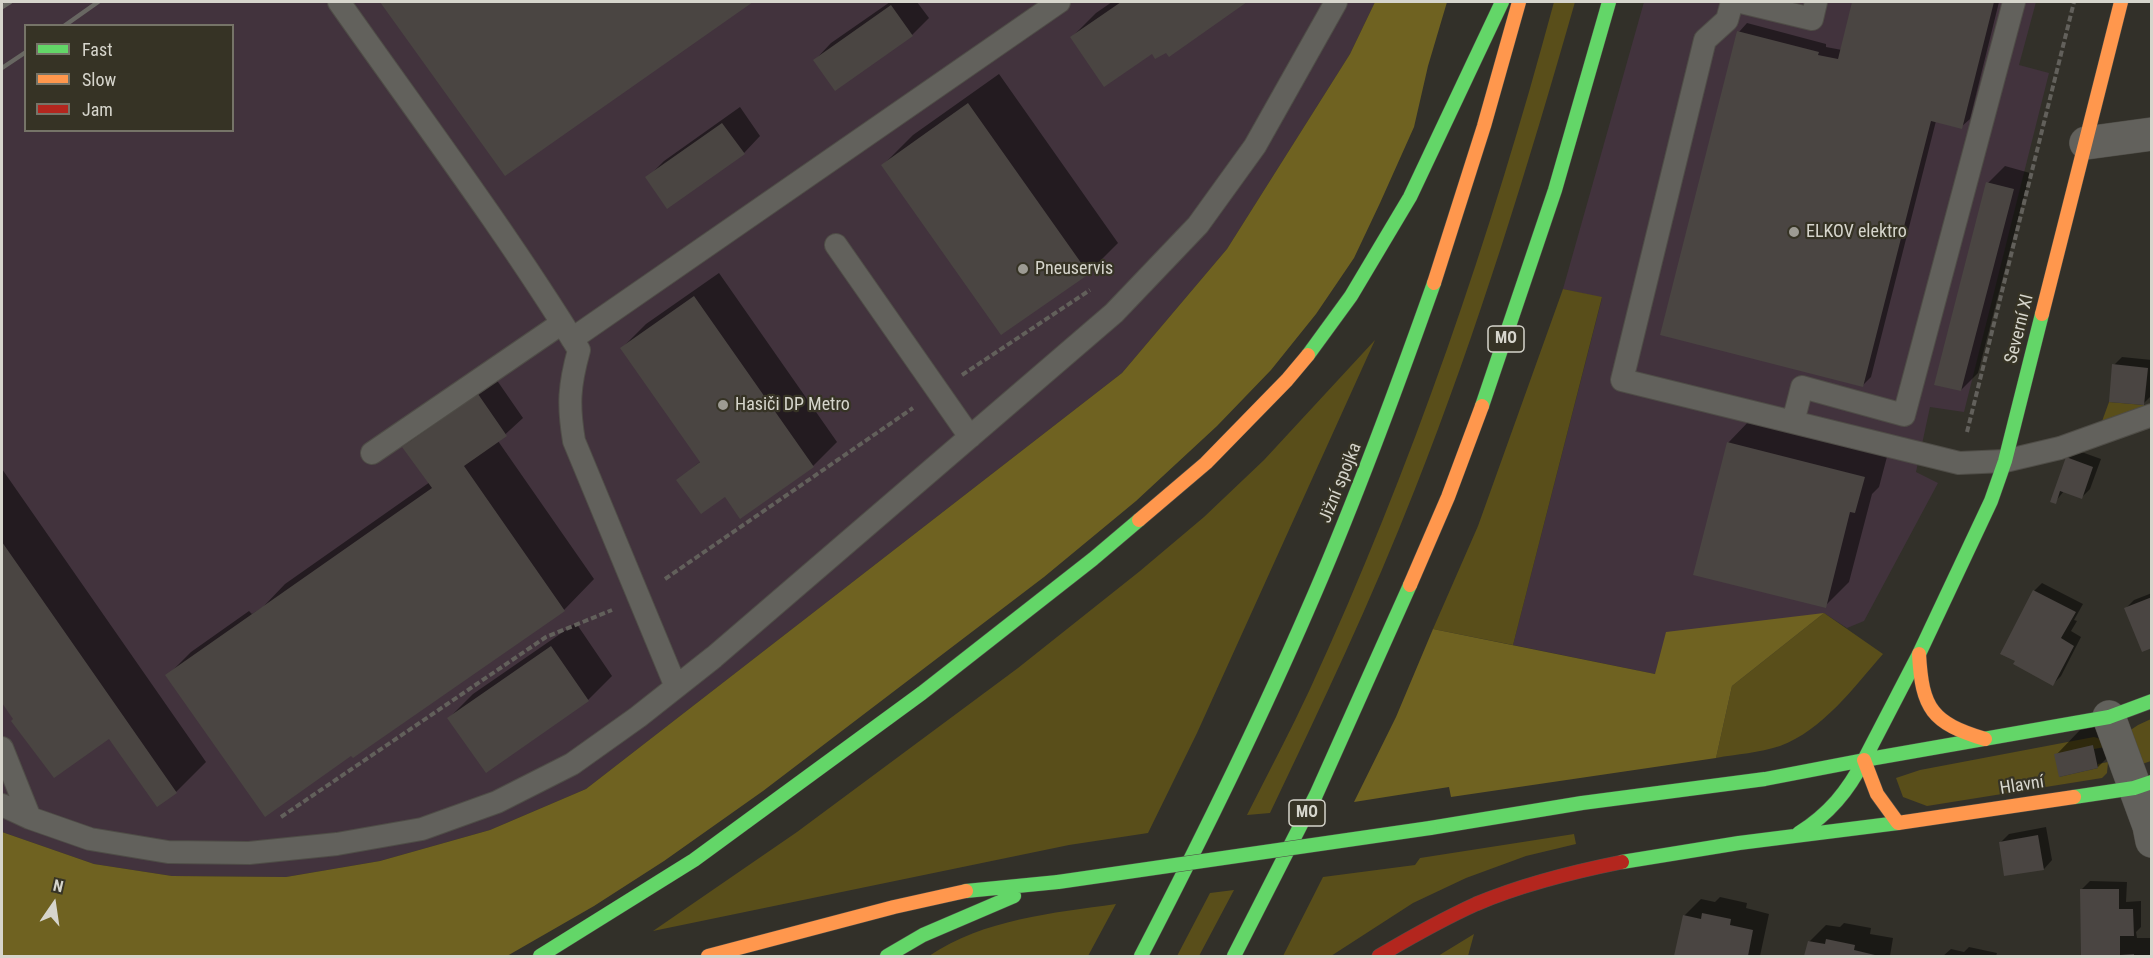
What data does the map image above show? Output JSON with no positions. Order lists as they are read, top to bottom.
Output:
{
  "streets": {
    "main road": [
      "Severní XI",
      "MO",
      "Jižní spojka",
      "Hlavní"
    ]
  },
  "crossings": [
    ["Severní XI", "Hlavní"]
  ],
  "places": ["ELKOV elektro", "Pneuservis", "Hasiči DP Metro"],
  "legend": ["Fast", "Slow", "Jam"],
  "north": "top"
}
